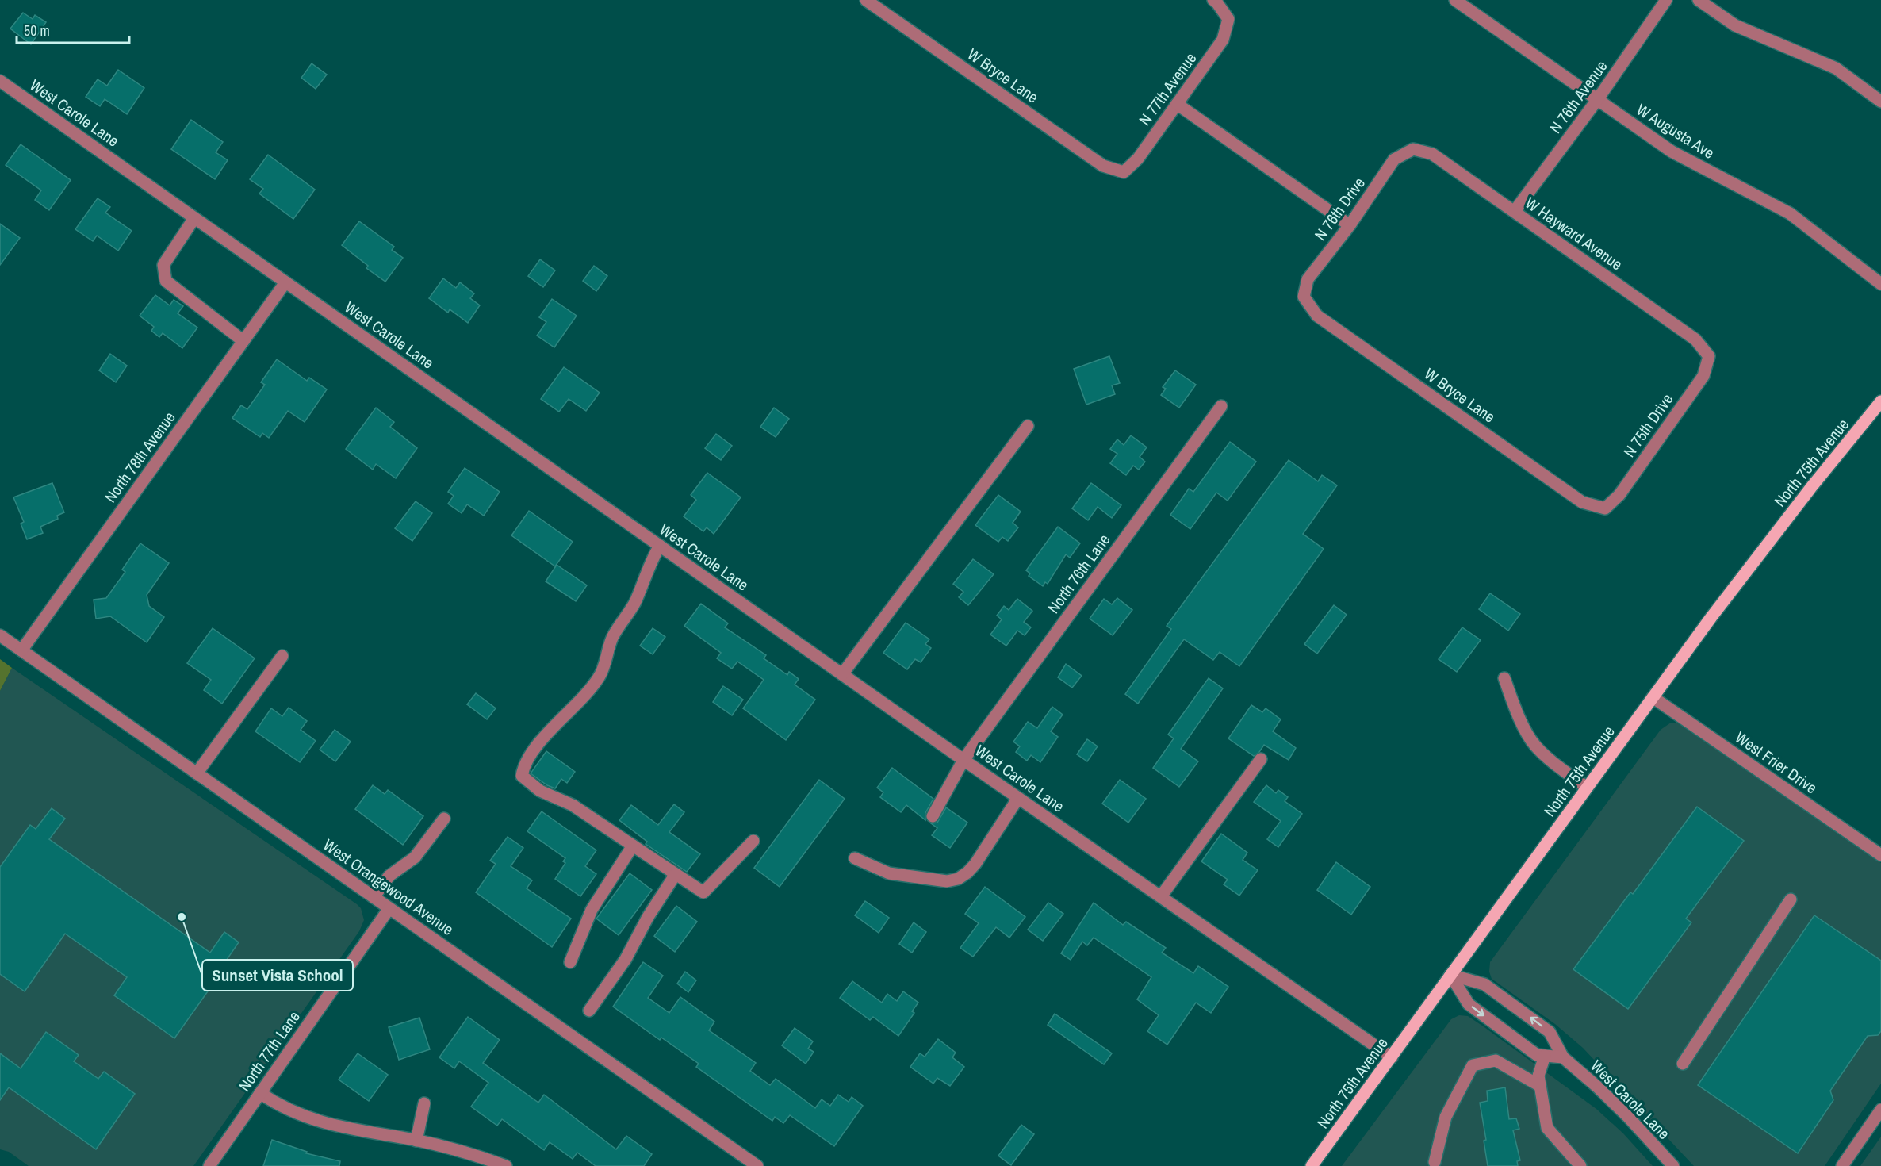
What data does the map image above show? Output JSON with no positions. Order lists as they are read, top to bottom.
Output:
{
  "streets": {
    "main road": ["North 75th Avenue"],
    "street": [
      "W Bryce Lane",
      "N 77th Avenue",
      "N 76th Avenue",
      "West Carole Lane",
      "W Augusta Ave",
      "N 76th Drive",
      "W Hayward Avenue",
      "N 75th Drive",
      "North 78th Avenue",
      "North 76th Lane",
      "West Frier Drive",
      "West Orangewood Avenue",
      "North 77th Lane"
    ]
  },
  "crossings": [
    ["W Bryce Lane", "N 77th Avenue"],
    ["W Bryce Lane", "N 76th Drive"],
    ["W Bryce Lane", "N 75th Drive"],
    ["N 76th Avenue", "W Augusta Ave"],
    ["N 76th Avenue", "W Hayward Avenue"],
    ["West Carole Lane", "North 78th Avenue"],
    ["West Carole Lane", "North 75th Avenue"],
    ["West Carole Lane", "North 76th Lane"],
    ["N 76th Drive", "W Hayward Avenue"],
    ["W Hayward Avenue", "N 75th Drive"],
    ["North 78th Avenue", "West Orangewood Avenue"],
    ["North 75th Avenue", "West Frier Drive"],
    ["West Orangewood Avenue", "North 77th Lane"]
  ],
  "places": ["Sunset Vista School"],
  "scale_bar": "50 m"
}
